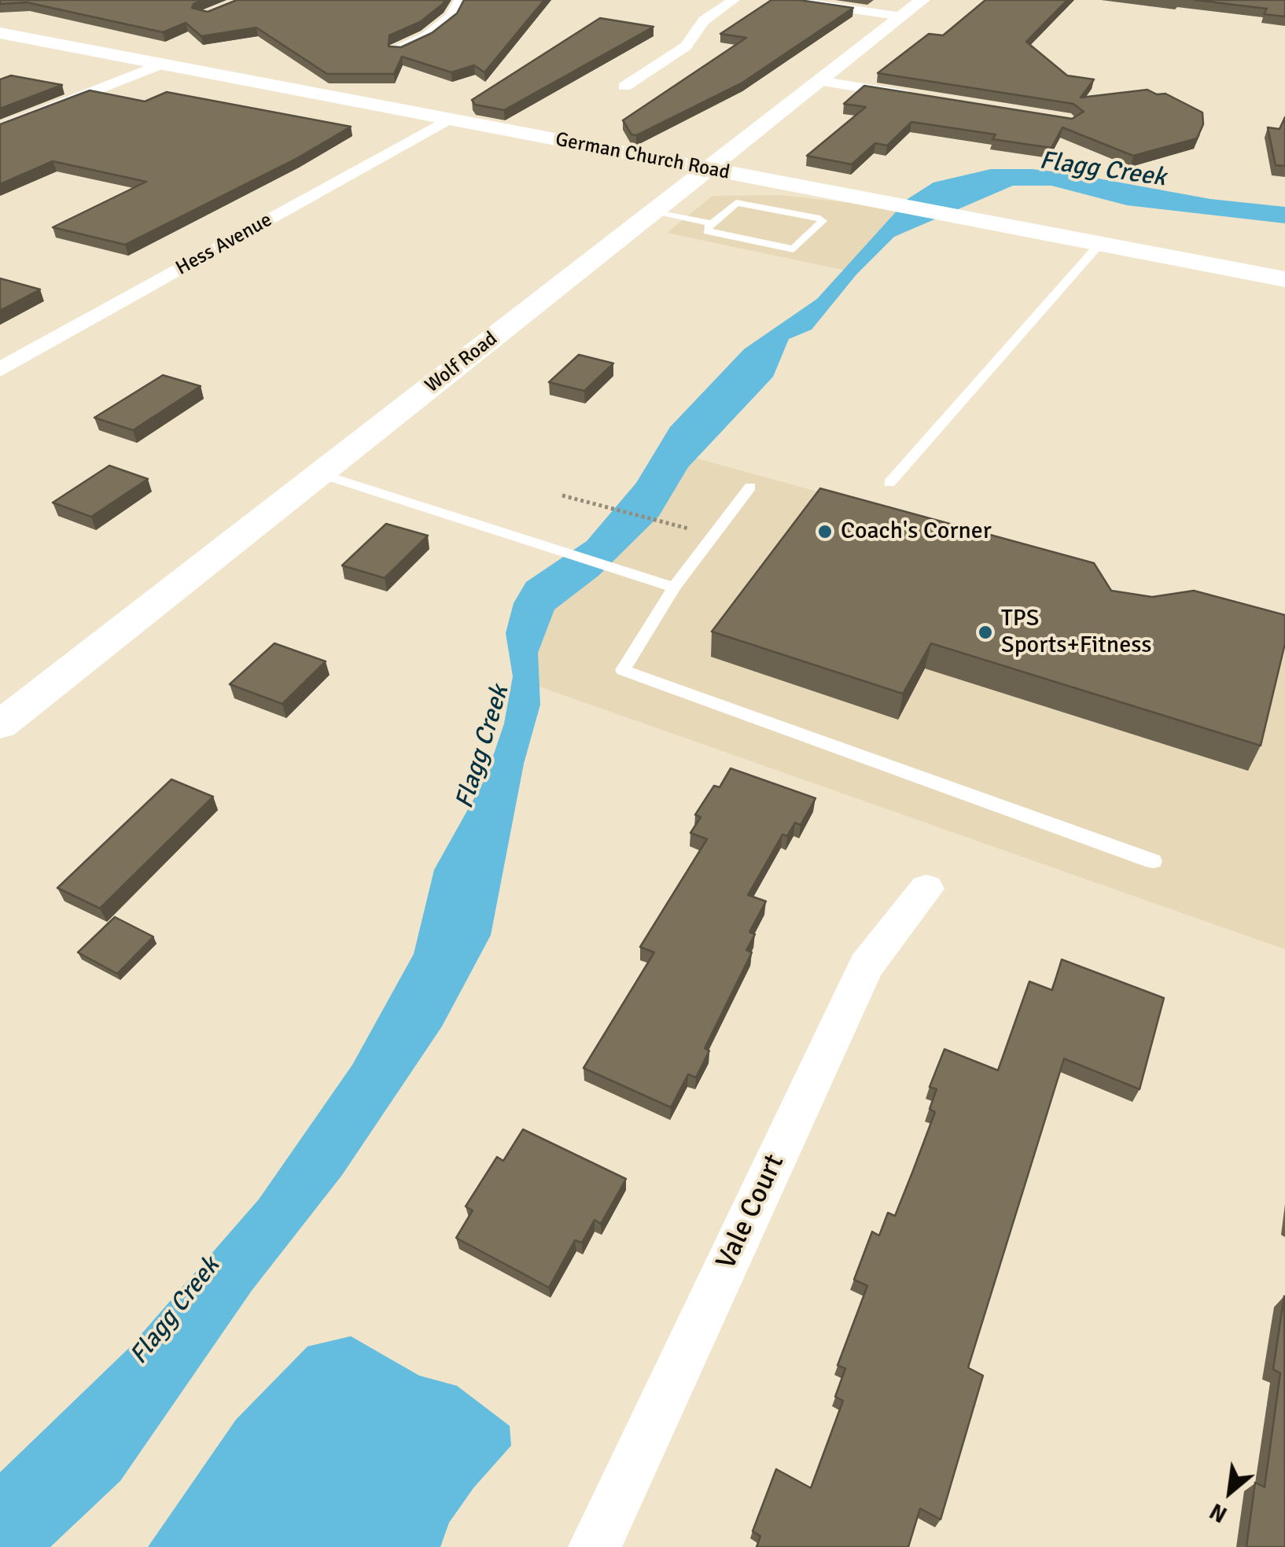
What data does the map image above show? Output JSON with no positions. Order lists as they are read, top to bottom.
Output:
{
  "streets": {
    "street": [
      "German Church Road",
      "Hess Avenue",
      "Wolf Road",
      "Vale Court"
    ]
  },
  "crossings": [
    ["German Church Road", "Hess Avenue"],
    ["German Church Road", "Wolf Road"]
  ],
  "water": ["Flagg Creek"],
  "places": ["Coach's Corner", "TPS Sports+Fitness"],
  "north": "bottom left"
}
